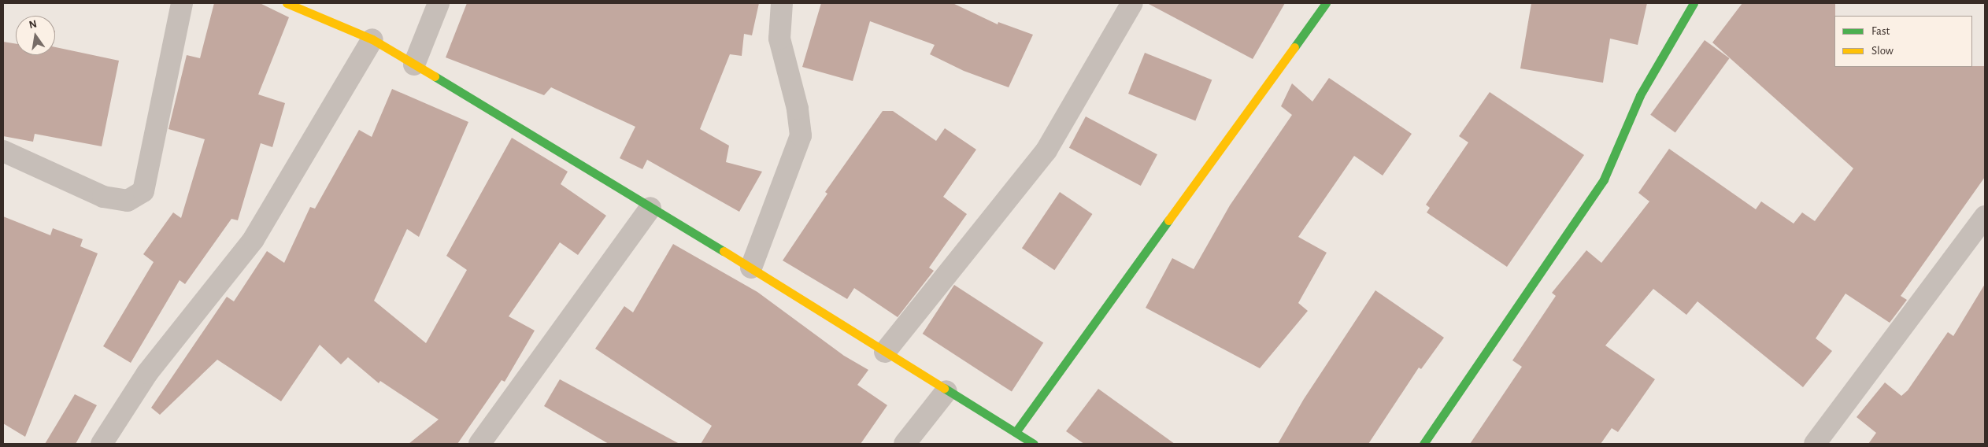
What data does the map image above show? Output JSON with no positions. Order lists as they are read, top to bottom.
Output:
{
  "legend": ["Fast", "Slow"],
  "north": "top"
}
